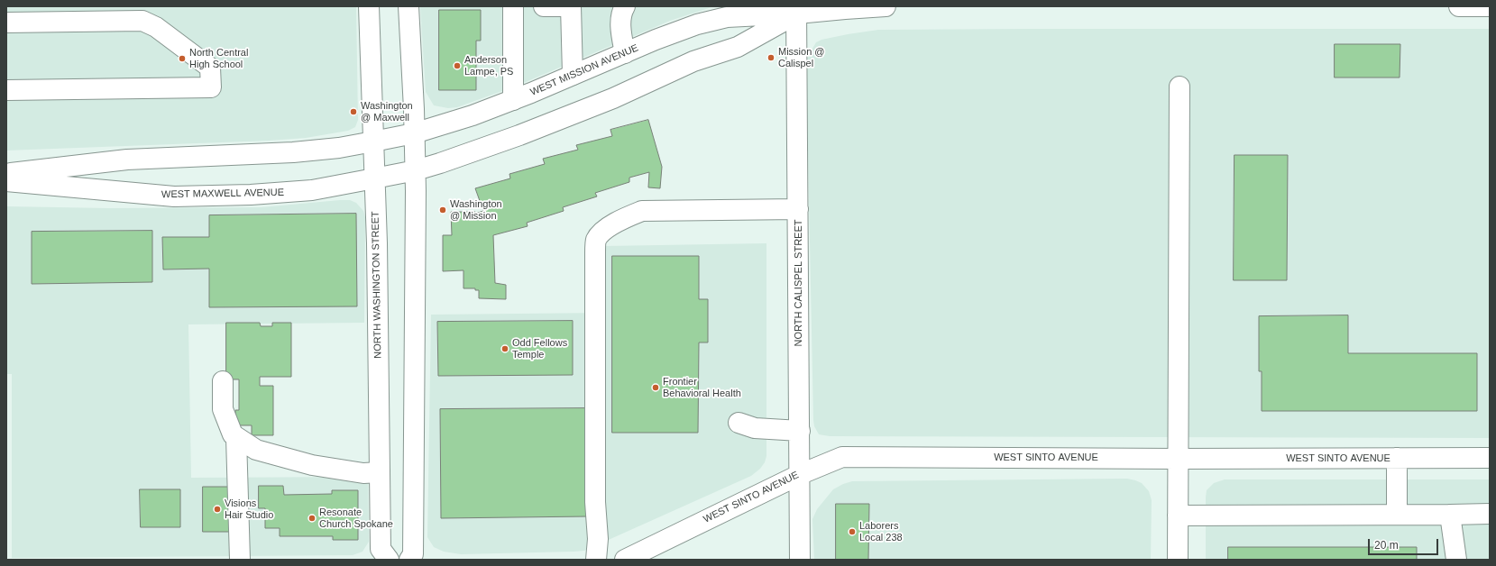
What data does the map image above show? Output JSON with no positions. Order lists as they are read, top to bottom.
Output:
{
  "streets": {
    "street": [
      "WEST MISSION AVENUE",
      "WEST MAXWELL AVENUE",
      "NORTH CALISPEL STREET",
      "NORTH WASHINGTON STREET",
      "WEST SINTO AVENUE"
    ]
  },
  "crossings": [
    ["WEST MISSION AVENUE", "WEST MAXWELL AVENUE"],
    ["WEST MISSION AVENUE", "NORTH CALISPEL STREET"],
    ["WEST MISSION AVENUE", "NORTH WASHINGTON STREET"],
    ["WEST MAXWELL AVENUE", "NORTH WASHINGTON STREET"],
    ["NORTH CALISPEL STREET", "WEST SINTO AVENUE"]
  ],
  "places": [
    "Mission @ Calispel",
    "North Central High School",
    "Anderson Lampe, PS",
    "Washington @ Maxwell",
    "Washington @ Mission",
    "Odd Fellows Temple",
    "Frontier Behavioral Health",
    "Visions Hair Studio",
    "Resonate Church Spokane",
    "Laborers Local 238"
  ],
  "scale_bar": "20 m"
}
